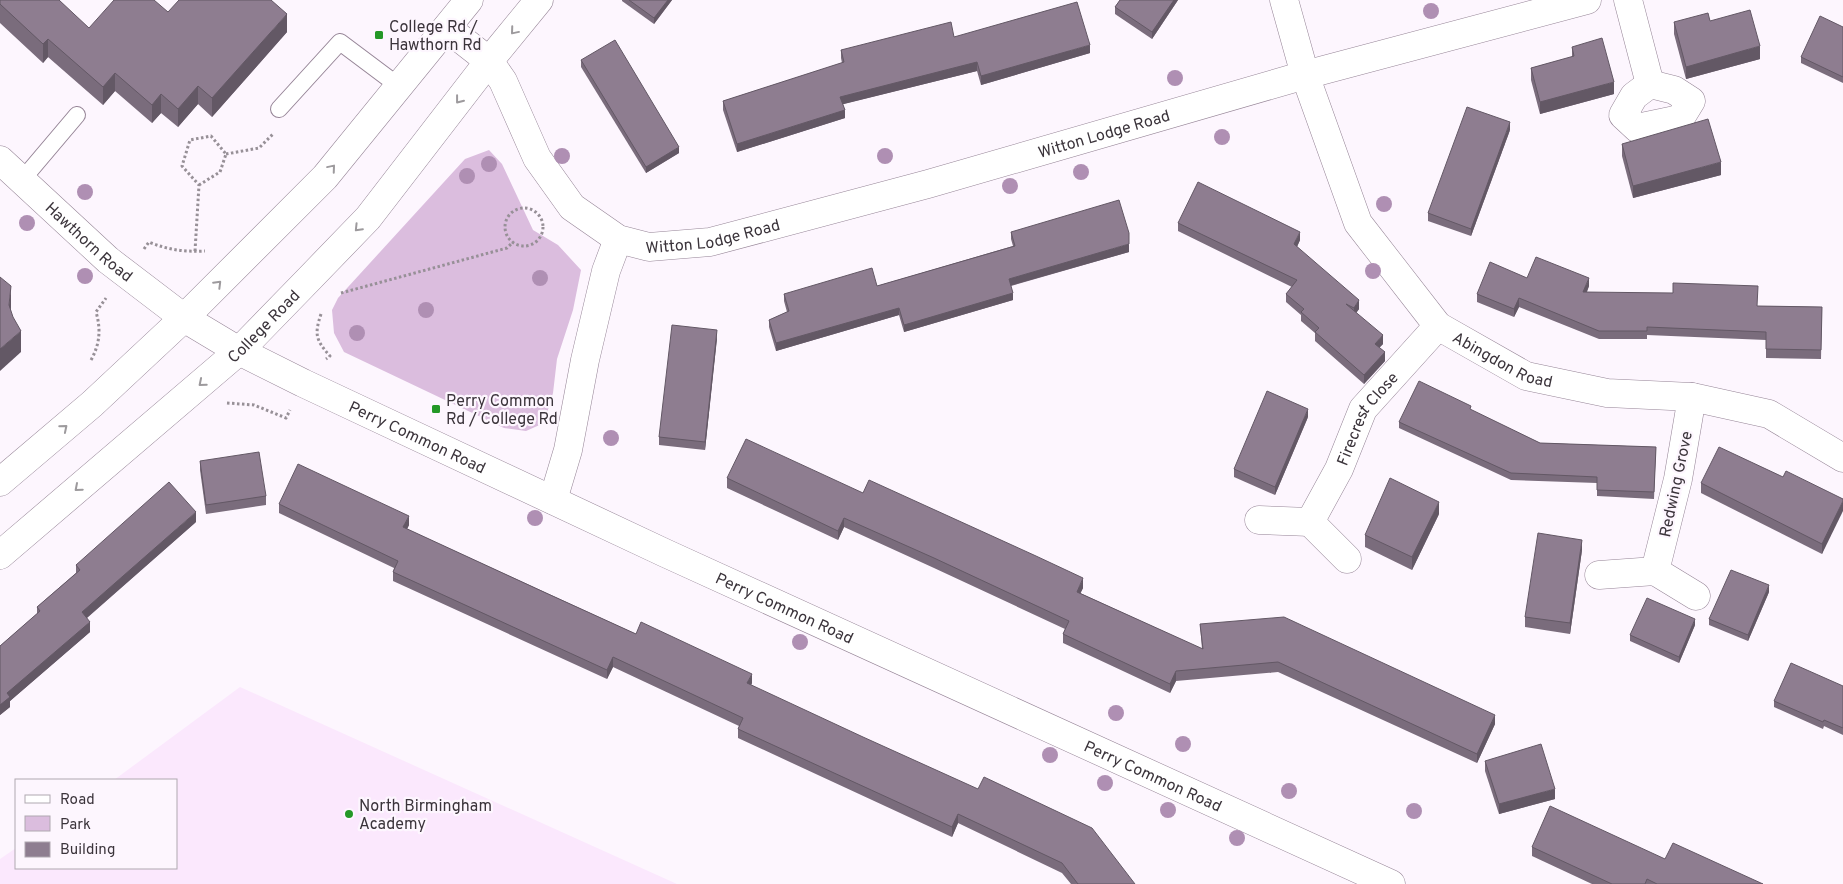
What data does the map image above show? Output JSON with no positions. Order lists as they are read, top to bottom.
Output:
{
  "streets": {
    "street": [
      "Witton Lodge Road",
      "Hawthorn Road",
      "College Road",
      "Abingdon Road",
      "Firecrest Close",
      "Perry Common Road",
      "Redwing Grove"
    ]
  },
  "crossings": [
    ["Witton Lodge Road", "Abingdon Road"],
    ["Hawthorn Road", "Perry Common Road"],
    ["College Road", "Perry Common Road"],
    ["Abingdon Road", "Firecrest Close"],
    ["Abingdon Road", "Redwing Grove"]
  ],
  "places": {
    "transit": ["College Rd / Hawthorn Rd", "Perry Common Rd / College Rd"],
    "other": ["North Birmingham Academy"]
  },
  "legend": ["Road", "Park", "Building"]
}
